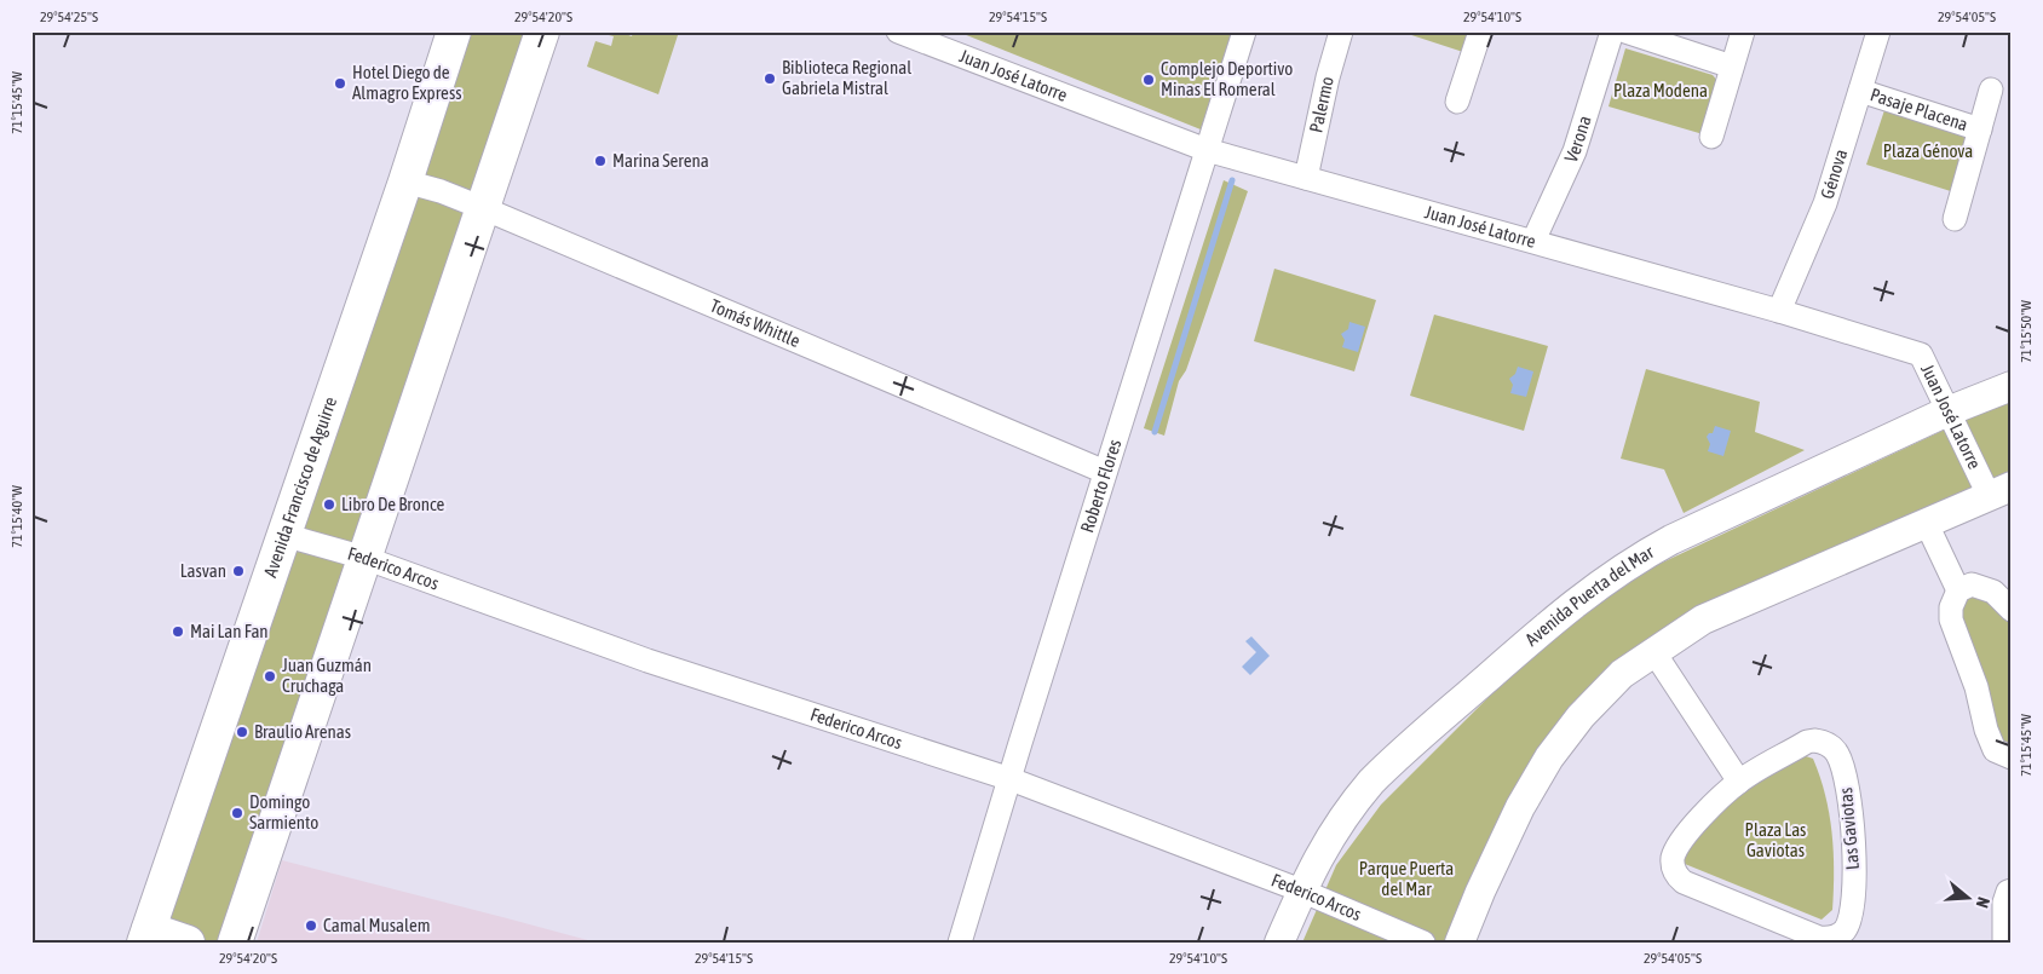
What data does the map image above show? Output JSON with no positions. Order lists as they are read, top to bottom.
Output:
{
  "streets": {
    "main road": ["Avenida Francisco de Aguirre"],
    "street": [
      "Juan José Latorre",
      "Palermo",
      "Pasaje Placena",
      "Verona",
      "Génova",
      "Tomás Whittle",
      "Roberto Flores",
      "Federico Arcos",
      "Avenida Puerta del Mar",
      "Las Gaviotas"
    ]
  },
  "crossings": [
    ["Juan José Latorre", "Palermo"],
    ["Juan José Latorre", "Verona"],
    ["Juan José Latorre", "Génova"],
    ["Juan José Latorre", "Roberto Flores"],
    ["Juan José Latorre", "Avenida Puerta del Mar"],
    ["Pasaje Placena", "Génova"],
    ["Tomás Whittle", "Roberto Flores"],
    ["Tomás Whittle", "Avenida Francisco de Aguirre"],
    ["Roberto Flores", "Federico Arcos"],
    ["Avenida Francisco de Aguirre", "Federico Arcos"],
    ["Federico Arcos", "Avenida Puerta del Mar"]
  ],
  "parks": [
    "Plaza Modena",
    "Plaza Génova",
    "Plaza Las Gaviotas",
    "Parque Puerta del Mar"
  ],
  "places": [
    "Biblioteca Regional Gabriela Mistral",
    "Complejo Deportivo Minas El Romeral",
    "Hotel Diego de Almagro Express",
    "Marina Serena",
    "Libro De Bronce",
    "Lasvan",
    "Mai Lan Fan",
    "Juan Guzmán Cruchaga",
    "Braulio Arenas",
    "Domingo Sarmiento",
    "Camal Musalem"
  ],
  "north": "right",
  "coordinates": [
    "29°54'25\"S",
    "29°54'20\"S",
    "29°54'15\"S",
    "29°54'10\"S",
    "29°54'05\"S",
    "71°15'45\"W",
    "71°15'50\"W",
    "71°15'40\"W"
  ]
}
